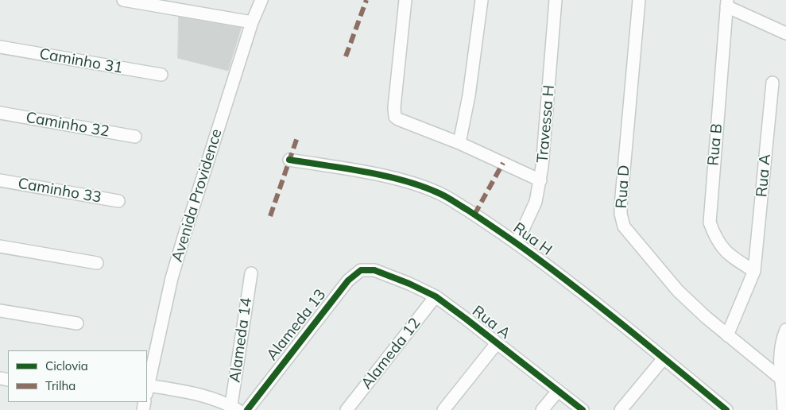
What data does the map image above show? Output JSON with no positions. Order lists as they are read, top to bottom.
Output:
{
  "streets": {
    "street": [
      "Caminho 31",
      "Travessa H",
      "Caminho 32",
      "Rua B",
      "Rua A",
      "Rua D",
      "Caminho 33",
      "Avenida Providence",
      "Rua H",
      "Alameda 13",
      "Alameda 14",
      "Alameda 12"
    ]
  },
  "crossings": [
    ["Travessa H", "Rua H"],
    ["Rua B", "Rua A"],
    ["Rua A", "Rua D"],
    ["Rua A", "Alameda 13"],
    ["Rua A", "Alameda 12"]
  ],
  "legend": ["Ciclovia", "Trilha"]
}
